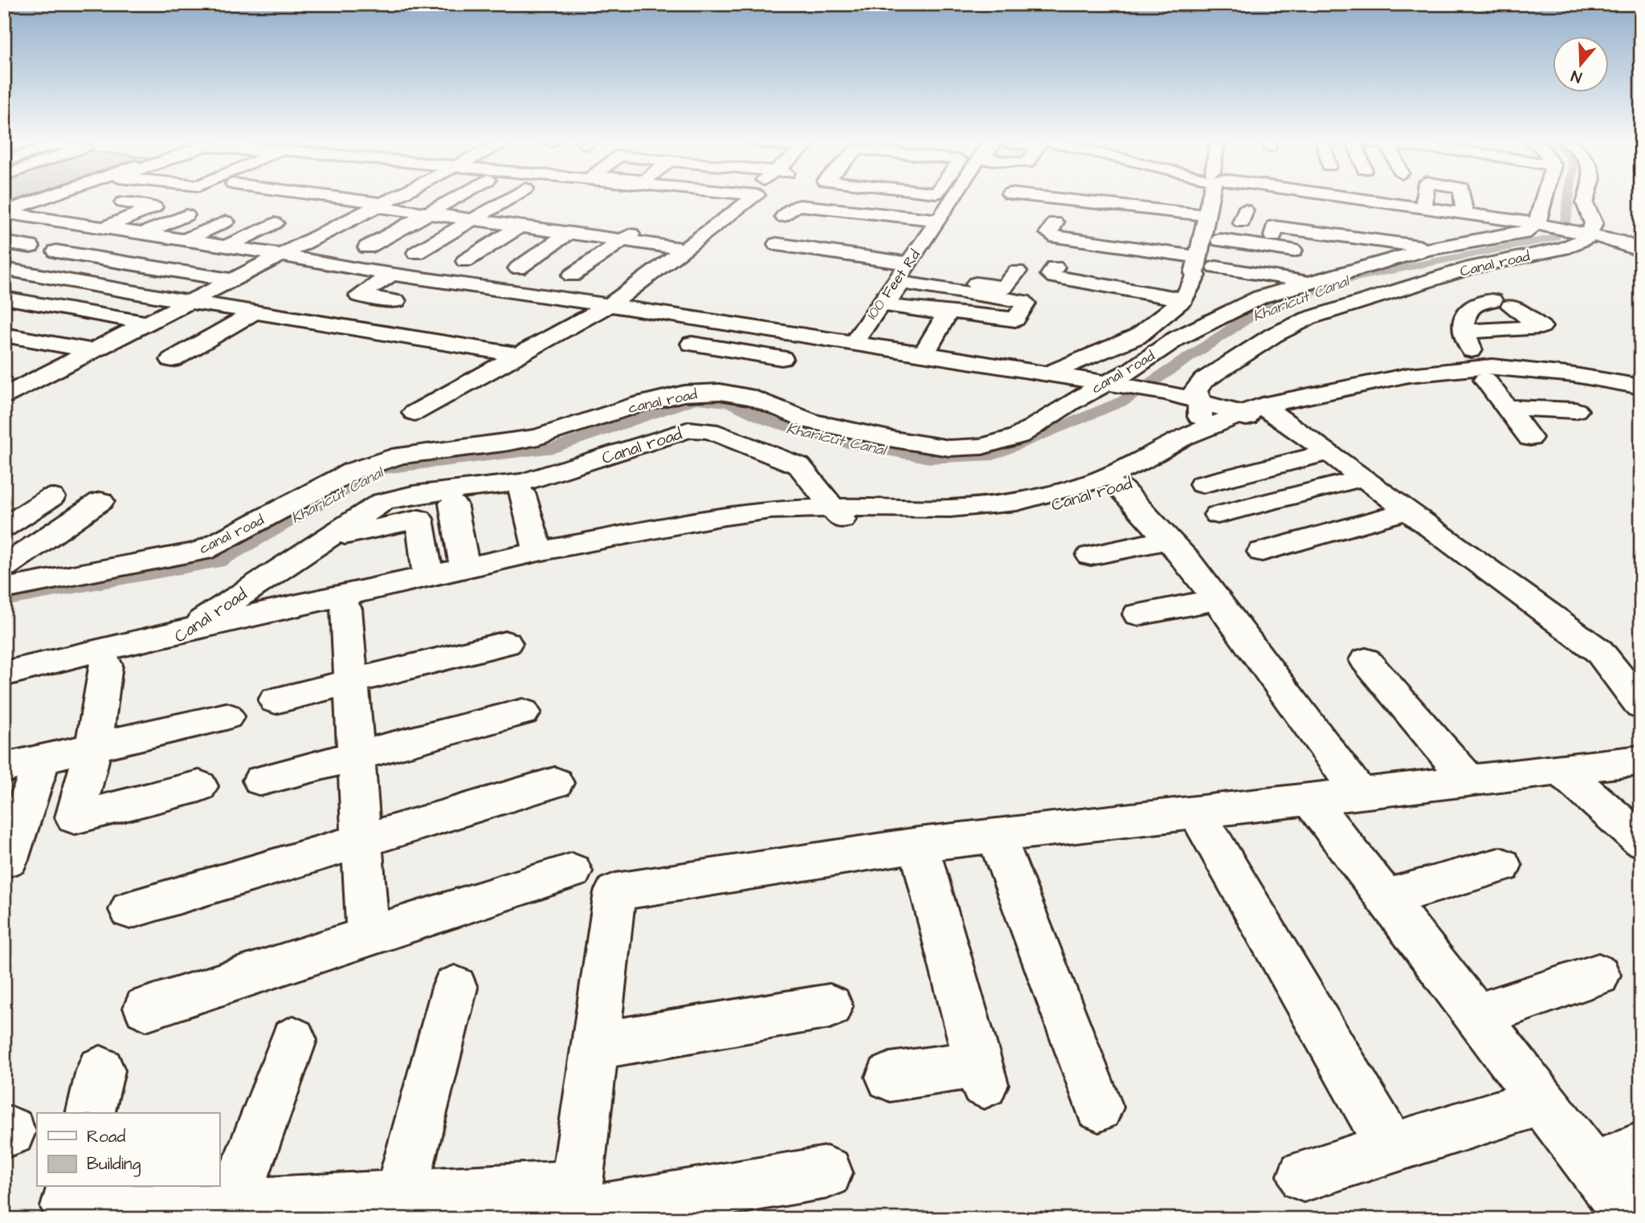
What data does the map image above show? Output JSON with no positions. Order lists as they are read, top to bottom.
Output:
{
  "streets": {
    "street": ["Canal road", "100 Feet Rd", "canal road"]
  },
  "water": ["Kharicut Canal"],
  "legend": ["Road", "Building"],
  "north": "bottom"
}
